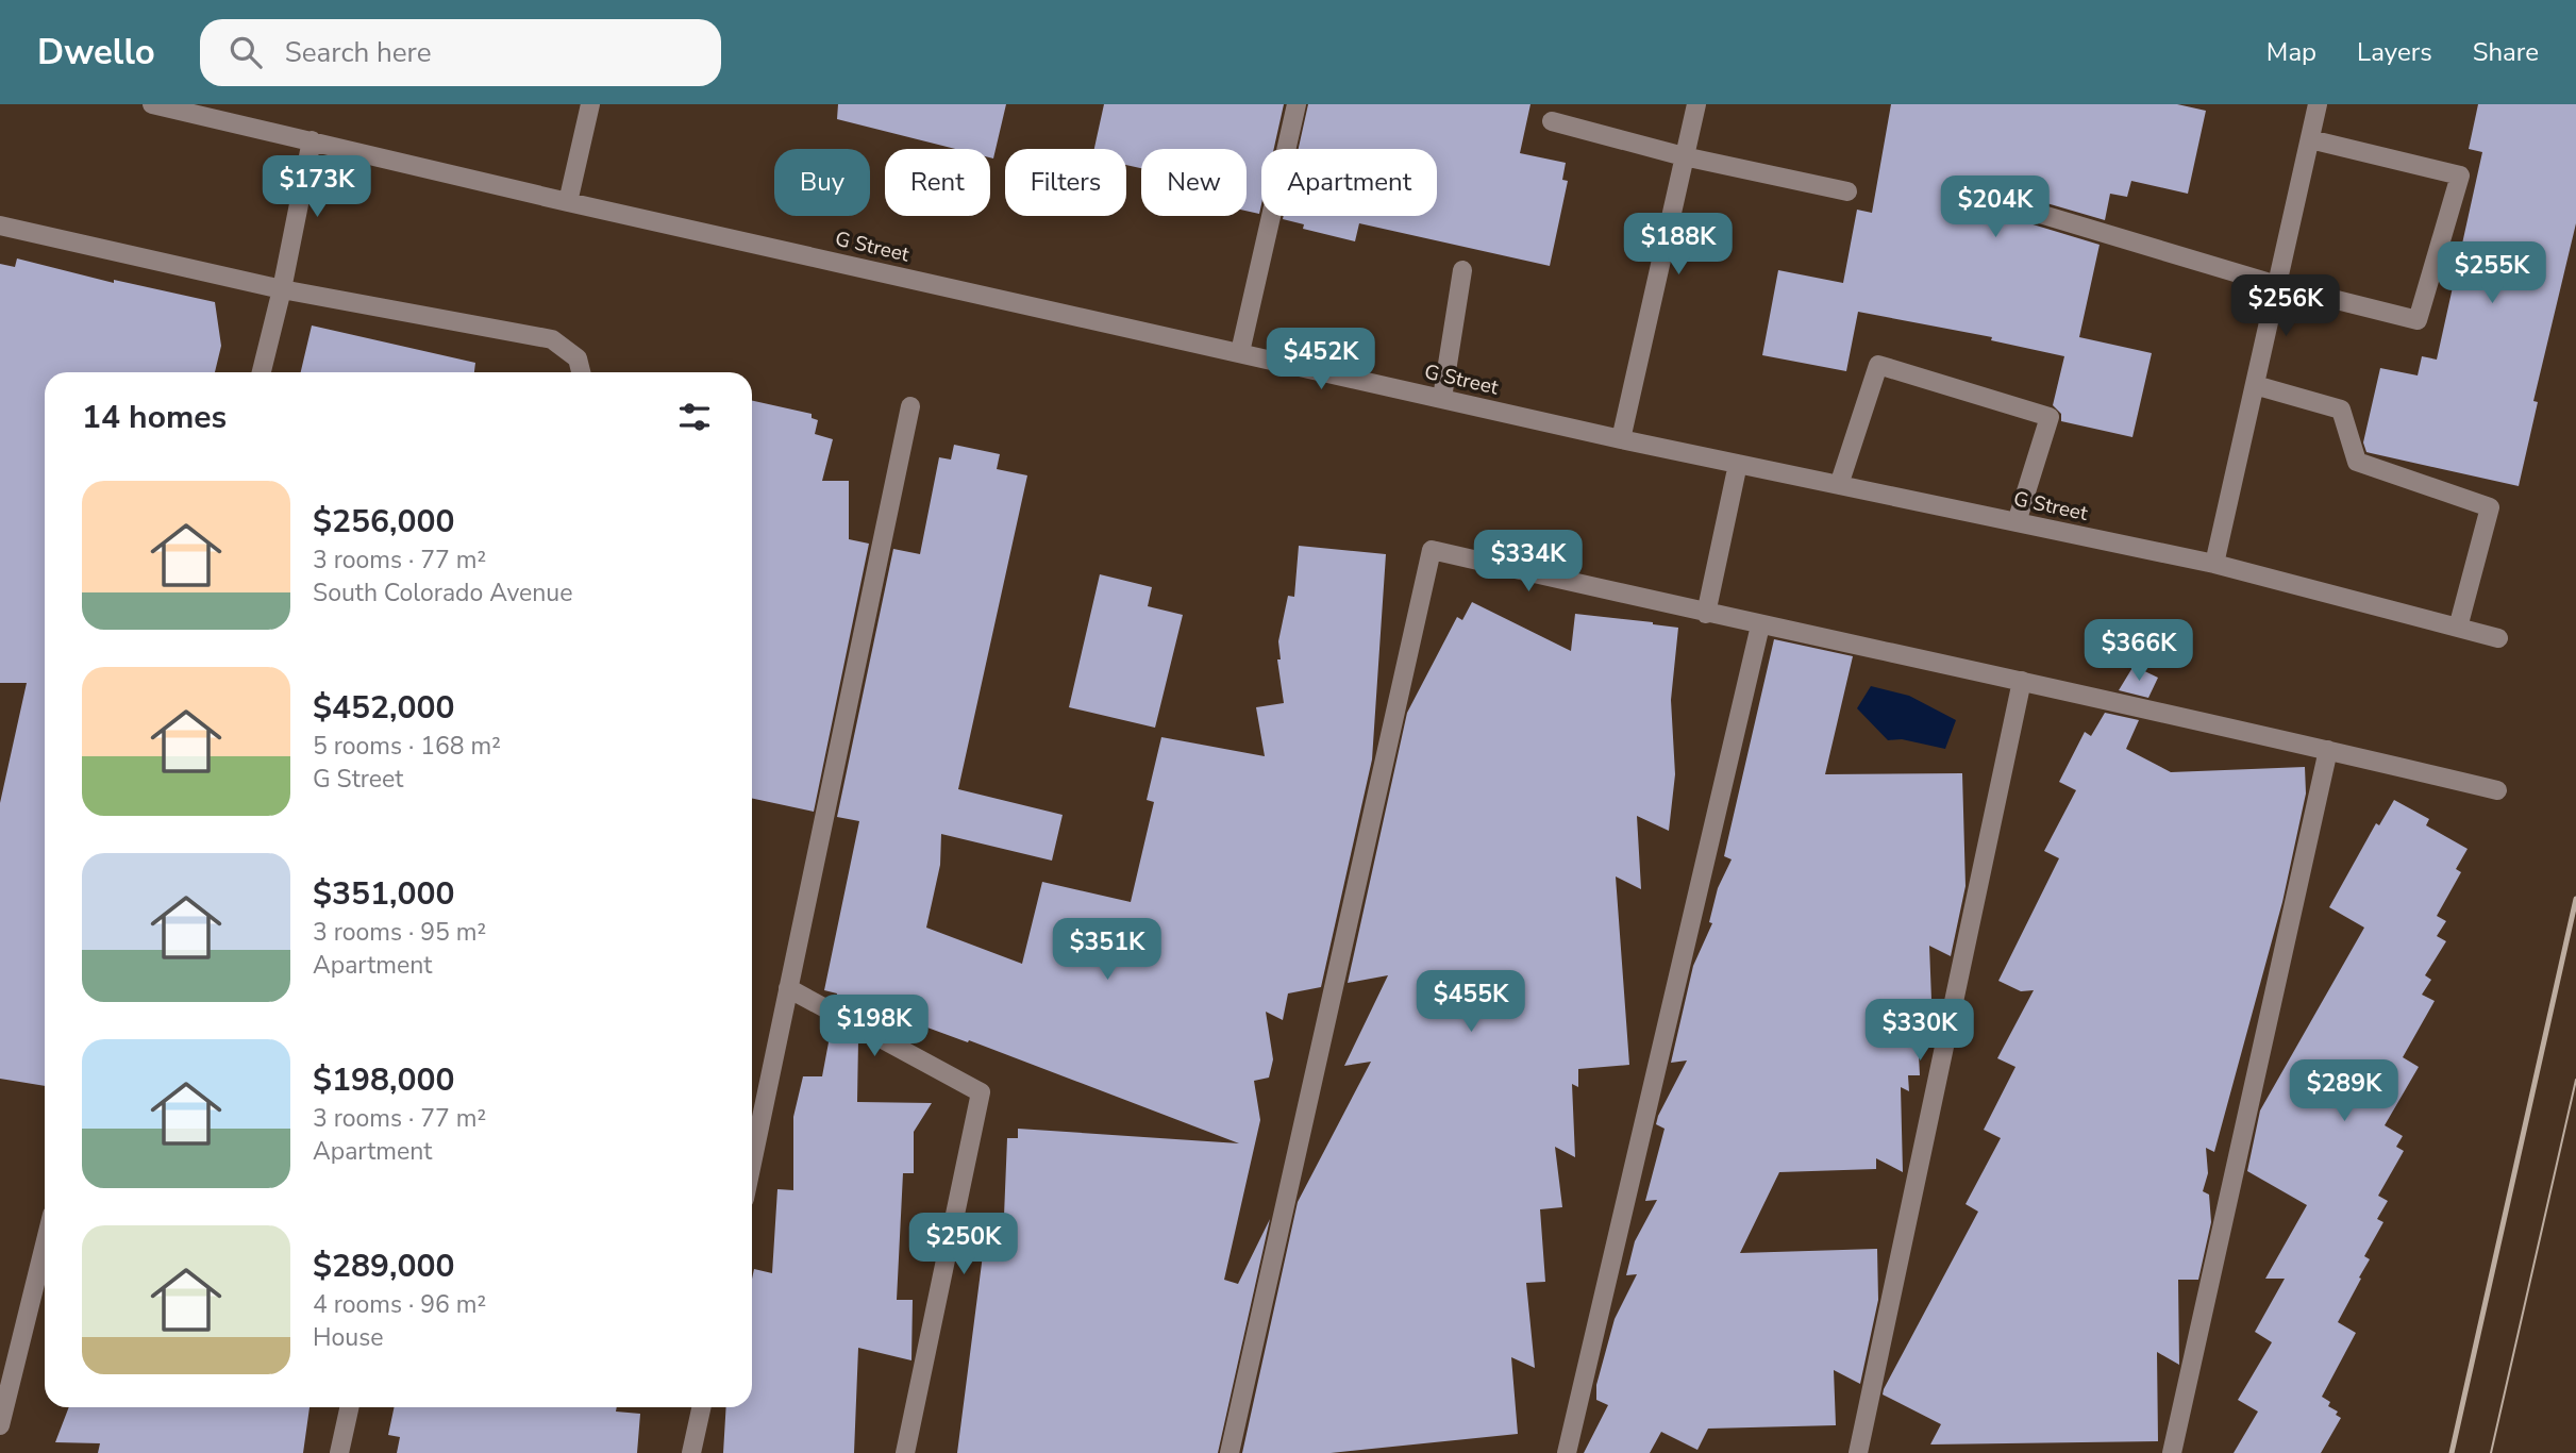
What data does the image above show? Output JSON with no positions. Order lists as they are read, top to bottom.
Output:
{
  "streets": {
    "street": ["G Street"]
  },
  "page": {
    "header": "Dwello",
    "search": "Search here",
    "nav": ["Map", "Layers", "Share"],
    "chip": [
      "Buy",
      "Rent",
      "Filters",
      "New",
      "Apartment"
    ],
    "price": [
      "$173K",
      "$204K",
      "$188K",
      "$255K",
      "$256K",
      "$452K",
      "$334K",
      "$366K",
      "$351K",
      "$455K",
      "$198K",
      "$330K",
      "$289K",
      "$250K"
    ],
    "heading": "14 homes",
    "list": [
      {
        "name": "$256,000",
        "note": "3 rooms · 77 m² · South Colorado Avenue"
      },
      {
        "name": "$452,000",
        "note": "5 rooms · 168 m² · G Street"
      },
      {
        "name": "$351,000",
        "note": "3 rooms · 95 m² · Apartment"
      },
      {
        "name": "$198,000",
        "note": "3 rooms · 77 m² · Apartment"
      },
      {
        "name": "$289,000",
        "note": "4 rooms · 96 m² · House"
      }
    ]
  }
}
